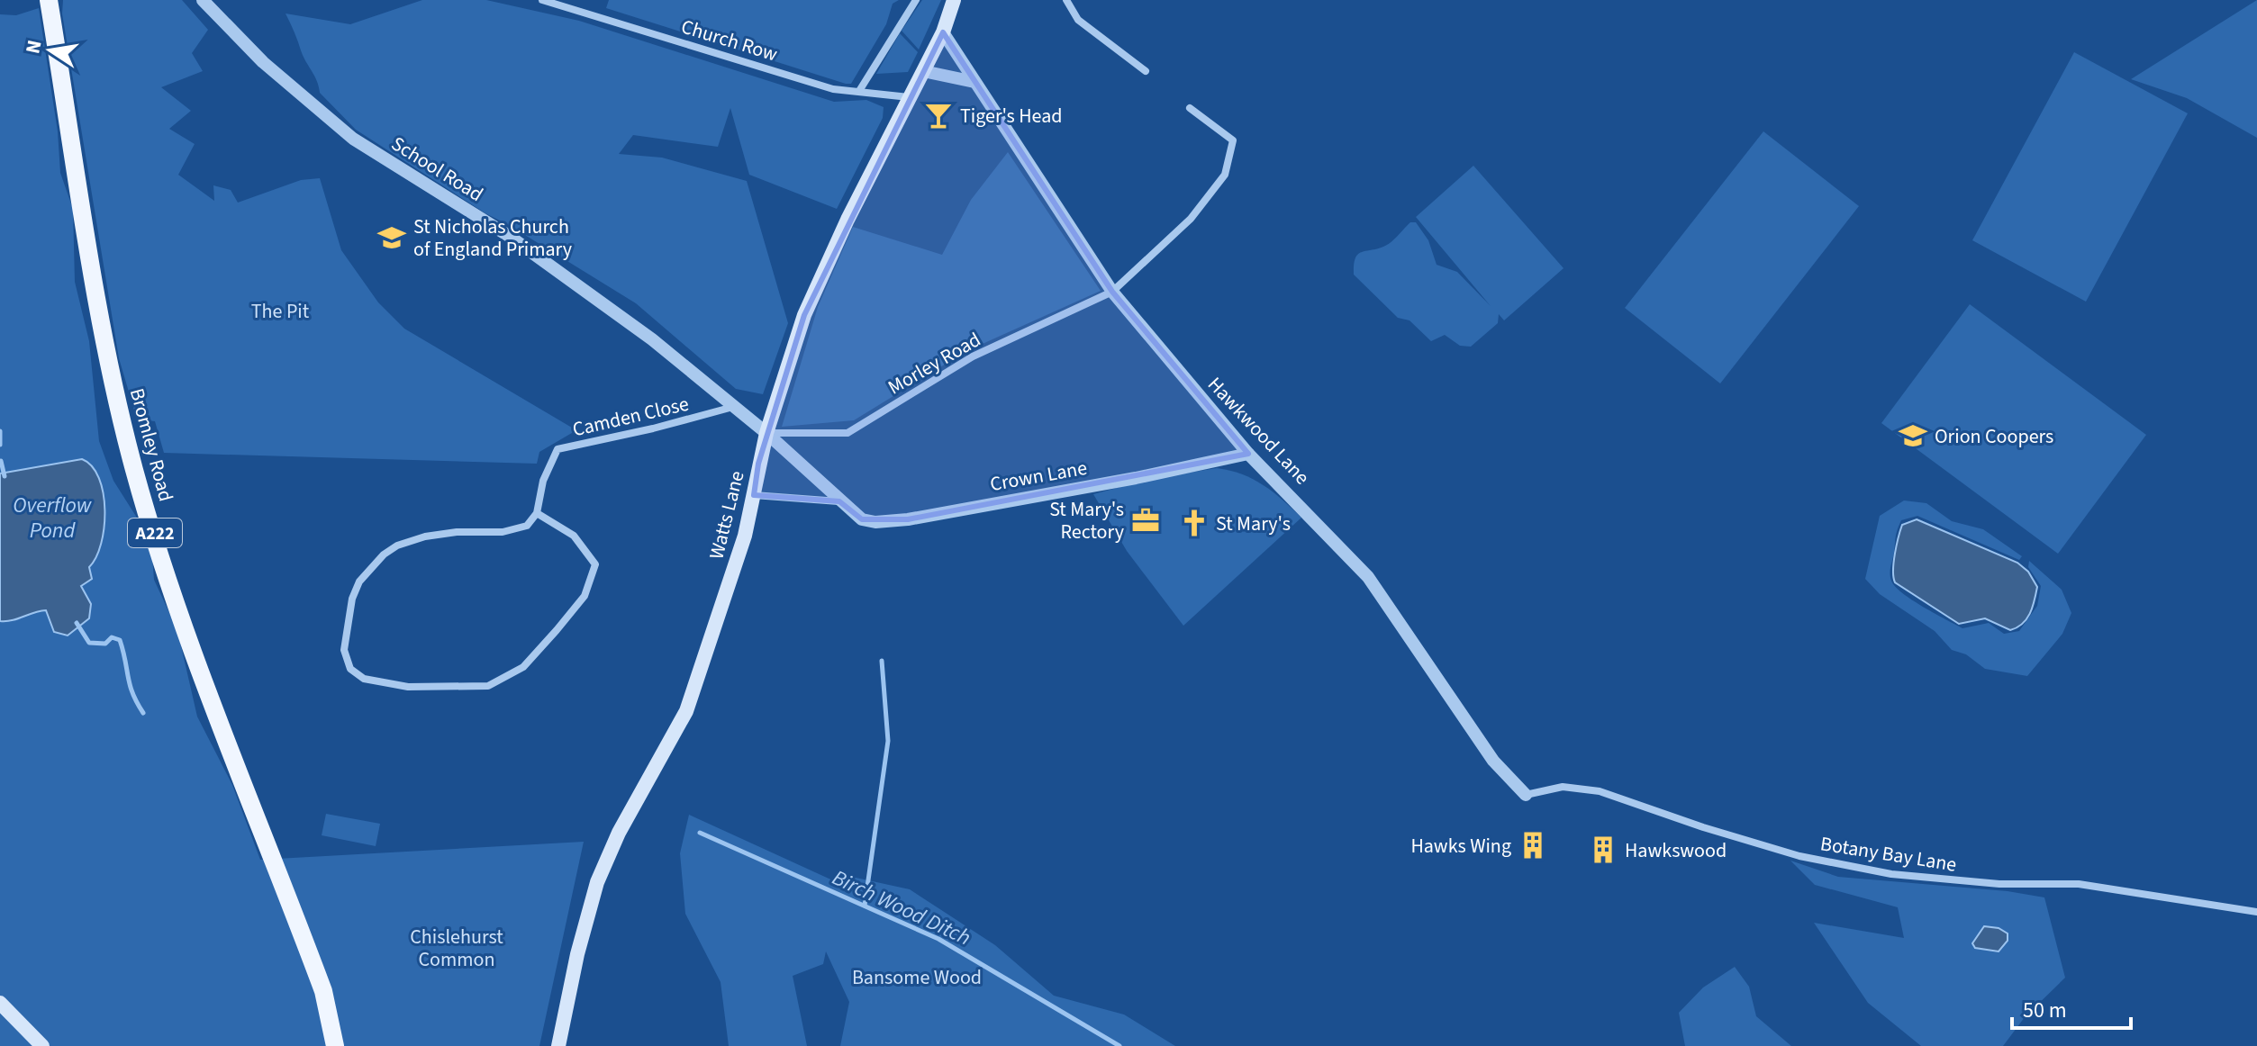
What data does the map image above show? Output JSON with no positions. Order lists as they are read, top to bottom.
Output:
{
  "streets": {
    "main road": ["Bromley Road", "Watts Lane", "A222"],
    "street": [
      "Church Row",
      "School Road",
      "Morley Road",
      "Camden Close",
      "Hawkwood Lane",
      "Crown Lane",
      "Botany Bay Lane"
    ]
  },
  "crossings": [
    ["Church Row", "Watts Lane"],
    ["School Road", "Morley Road"],
    ["School Road", "Camden Close"],
    ["School Road", "Crown Lane"],
    ["School Road", "Watts Lane"],
    ["Morley Road", "Hawkwood Lane"],
    ["Morley Road", "Crown Lane"],
    ["Morley Road", "Watts Lane"],
    ["Hawkwood Lane", "Crown Lane"],
    ["Hawkwood Lane", "Watts Lane"],
    ["Hawkwood Lane", "Botany Bay Lane"],
    ["Crown Lane", "Watts Lane"]
  ],
  "water": ["Overflow Pond", "Birch Wood Ditch"],
  "parks": ["The Pit", "Chislehurst Common", "Bansome Wood"],
  "places": {
    "bar": ["Tiger's Head"],
    "school or university": ["St Nicholas Church of England Primary", "Orion Coopers"],
    "office": ["St Mary's Rectory"],
    "church": ["St Mary's"],
    "building": ["Hawks Wing", "Hawkswood"]
  },
  "scale_bar": "50 m",
  "north": "left"
}
